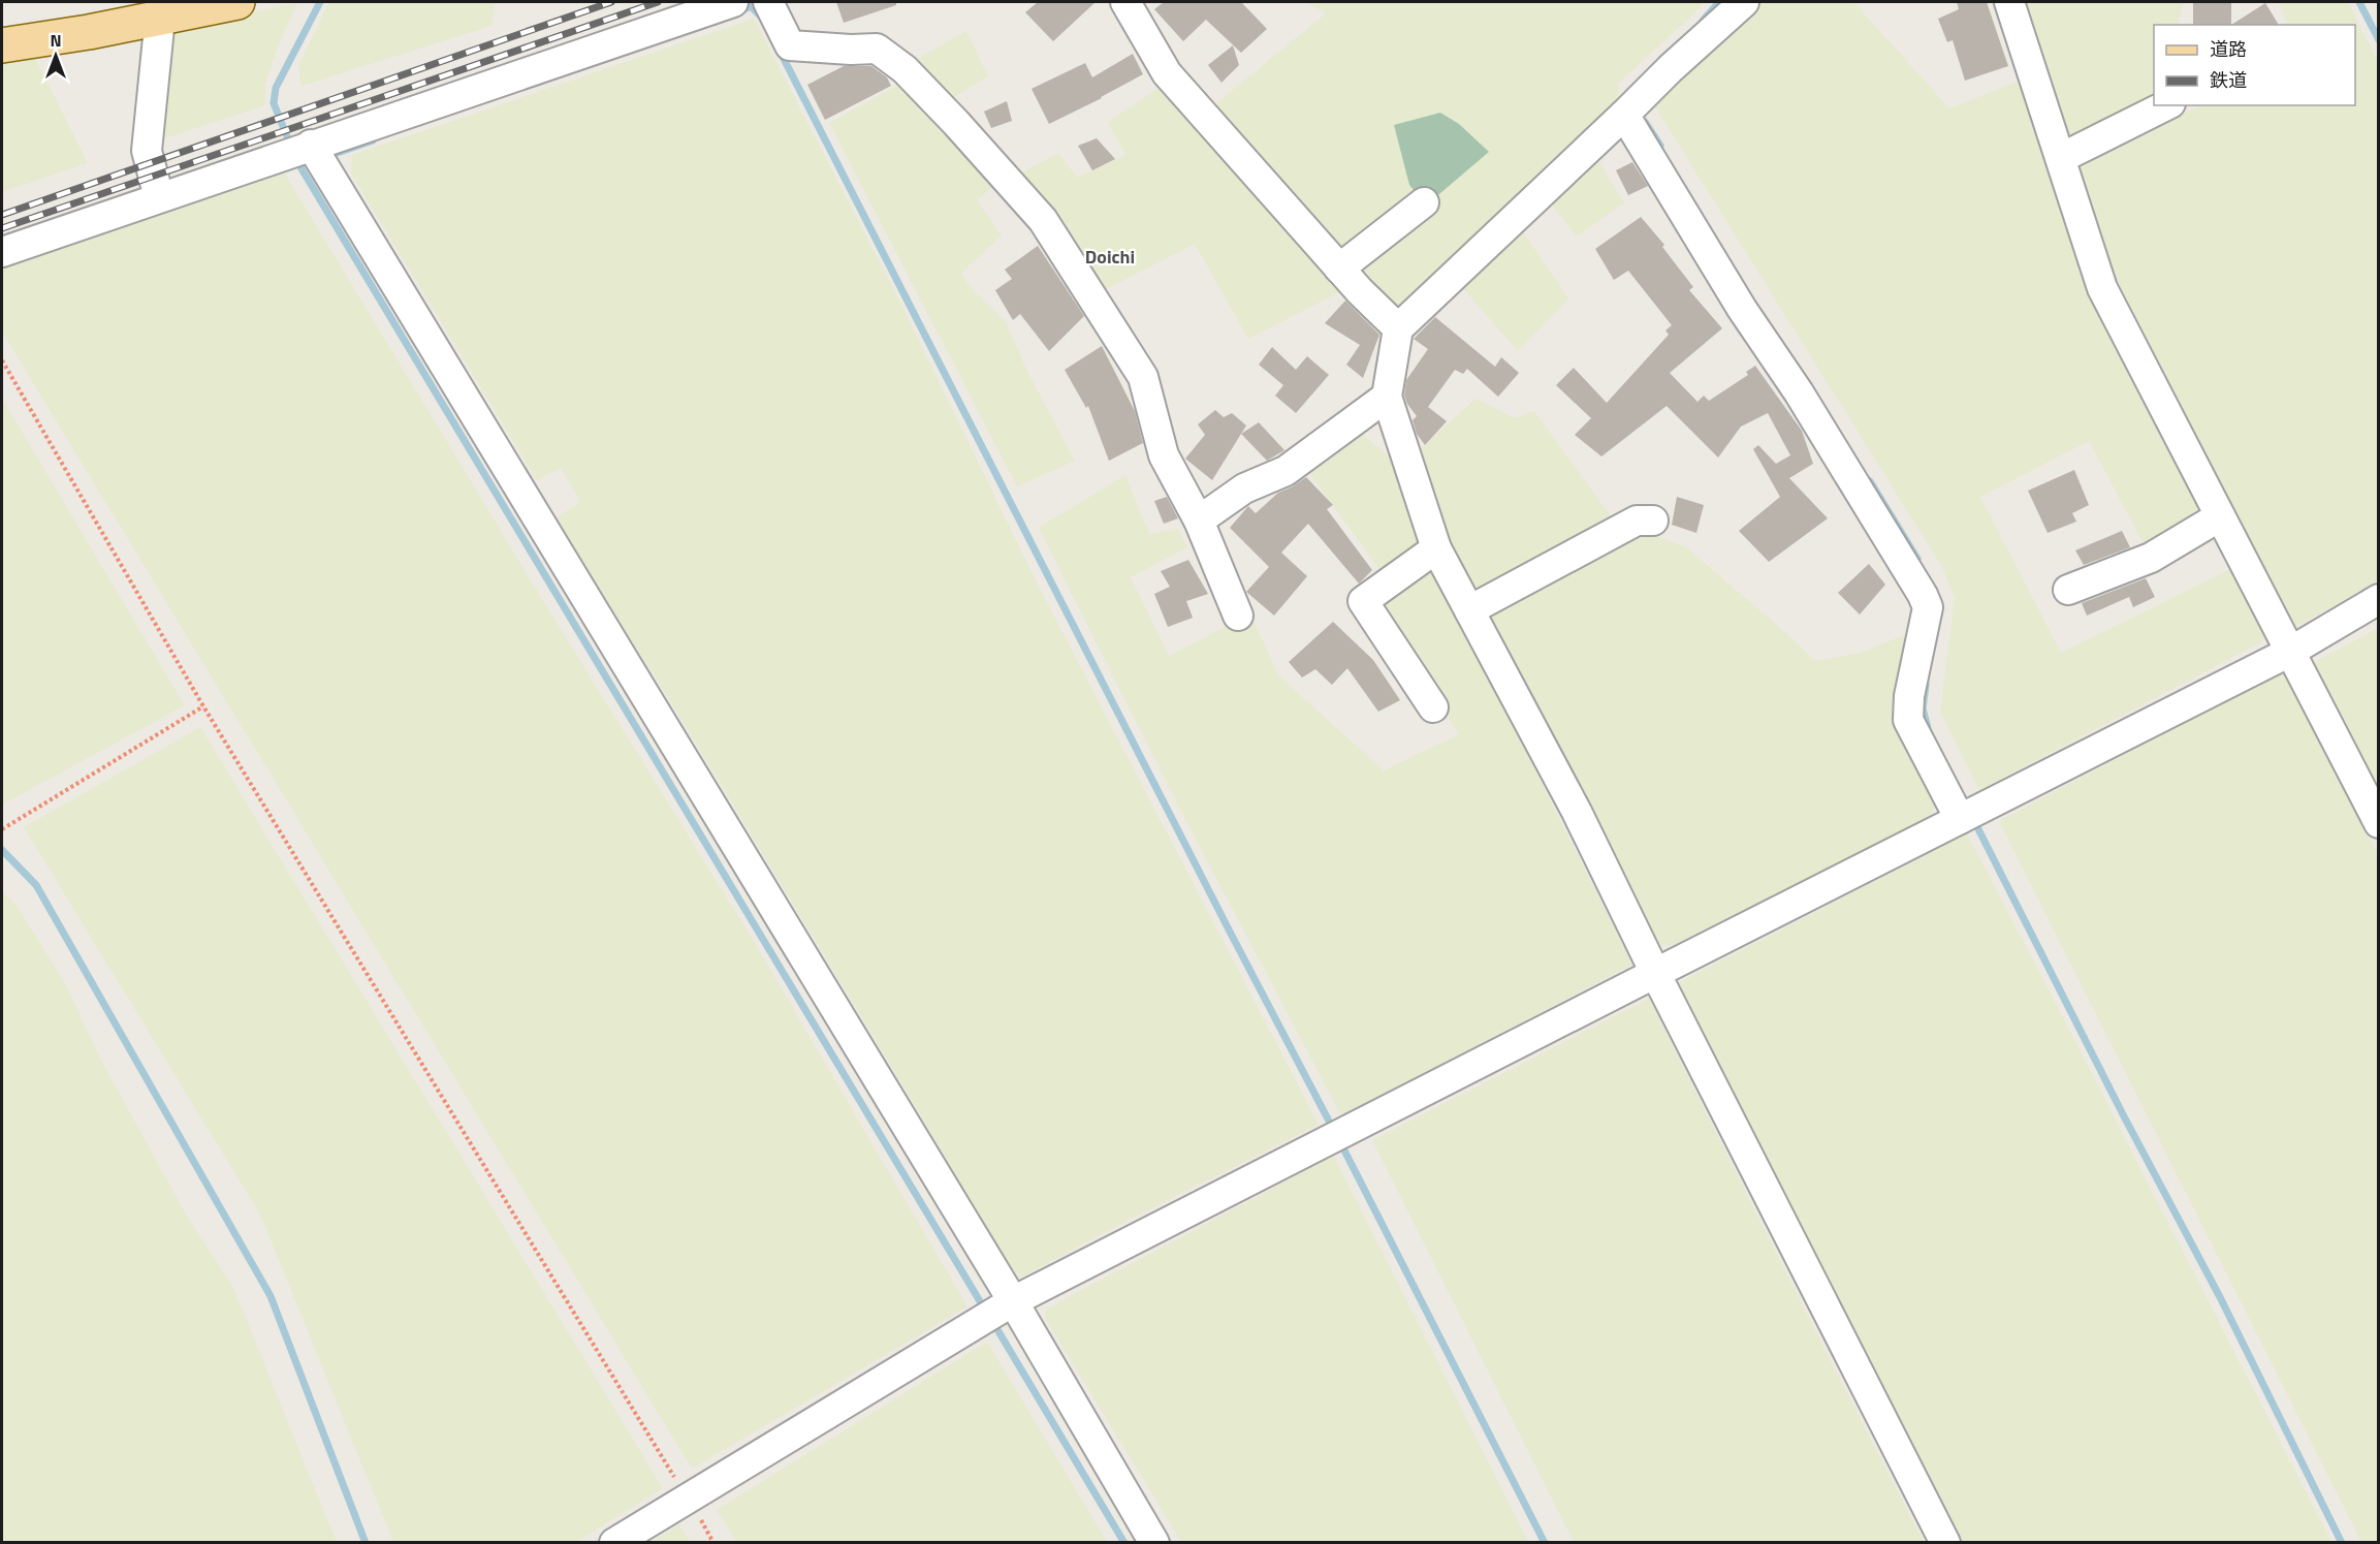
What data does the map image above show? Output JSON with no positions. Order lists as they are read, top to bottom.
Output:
{
  "districts": ["Doichi"],
  "legend": ["道路", "鉄道"],
  "north": "top"
}
